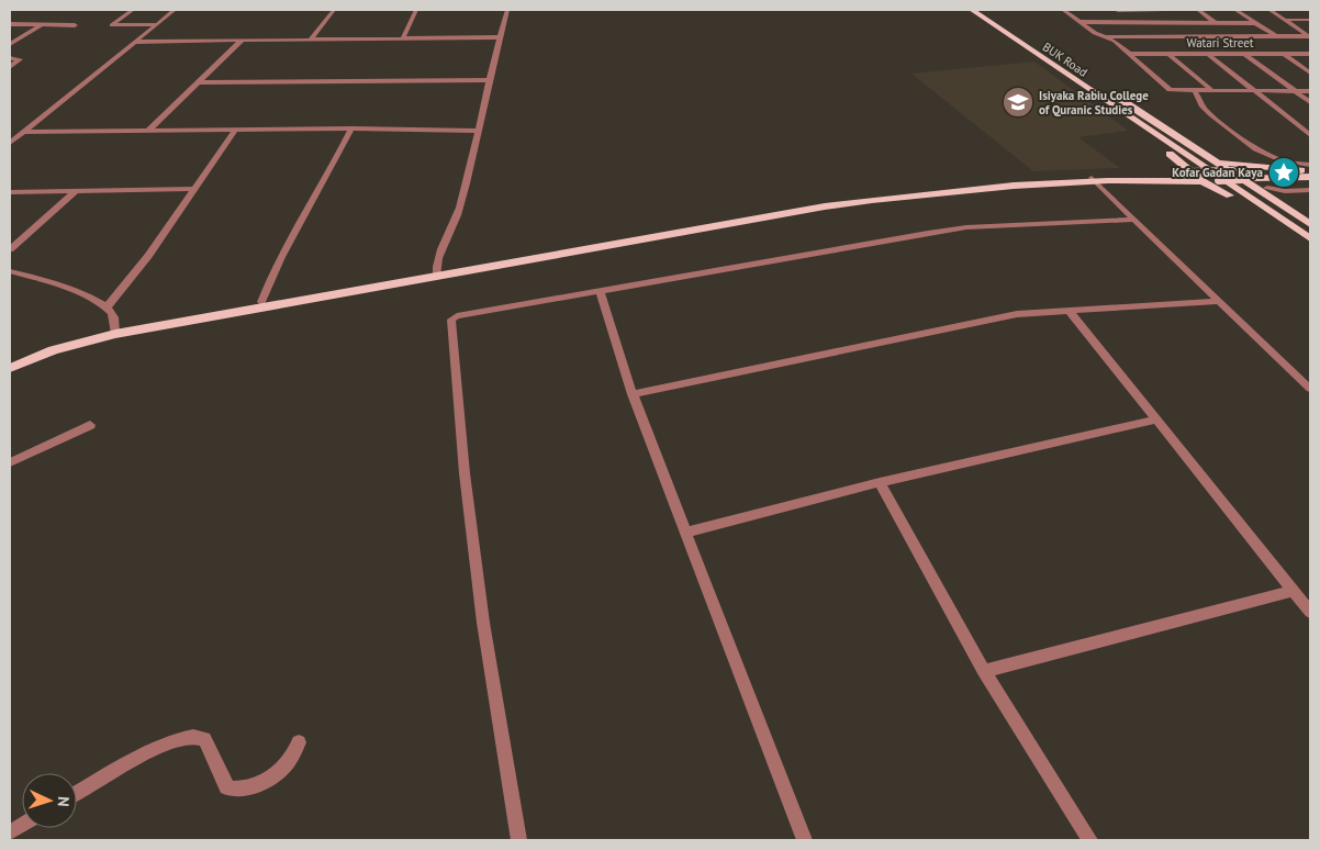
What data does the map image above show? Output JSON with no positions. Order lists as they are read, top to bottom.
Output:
{
  "streets": {
    "main road": ["BUK Road"],
    "street": ["Watari Street"]
  },
  "places": {
    "school or university": ["Isiyaka Rabiu College of Quranic Studies"],
    "place": ["Kofar Gadan Kaya"]
  },
  "north": "right"
}
